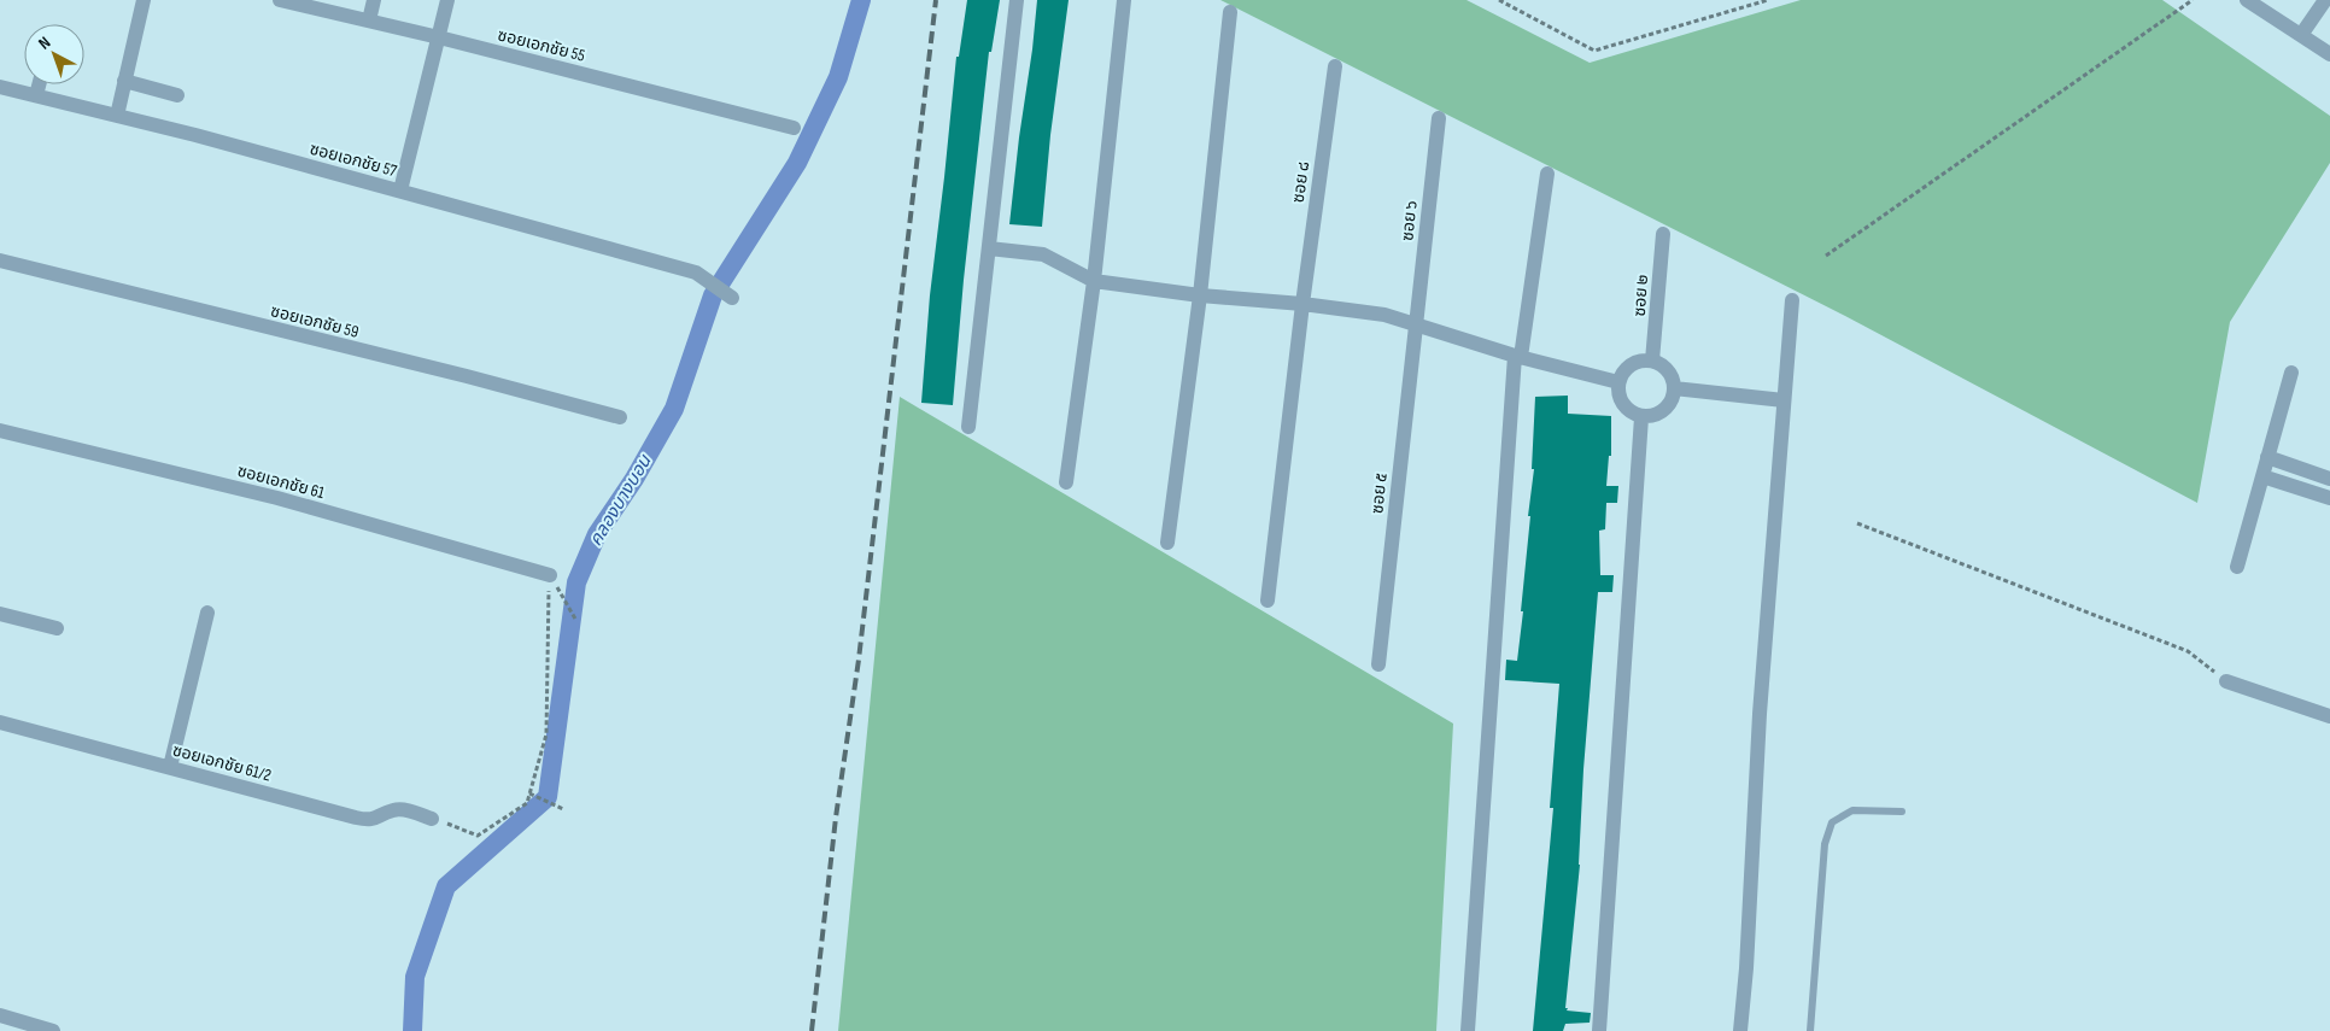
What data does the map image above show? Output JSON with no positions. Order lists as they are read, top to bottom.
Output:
{
  "streets": {
    "street": [
      "ซอยเอกชัย 55",
      "ซอยเอกชัย 57",
      "ซอย ๘",
      "ซอย ๖",
      "ซอย ๒",
      "ซอยเอกชัย 59",
      "ซอยเอกชัย 61",
      "ซอย ๕",
      "ซอยเอกชัย 61/2"
    ]
  },
  "crossings": [
    ["ซอย ๖", "ซอย ๕"]
  ],
  "water": ["คลองบางบอน"],
  "north": "top left"
}
